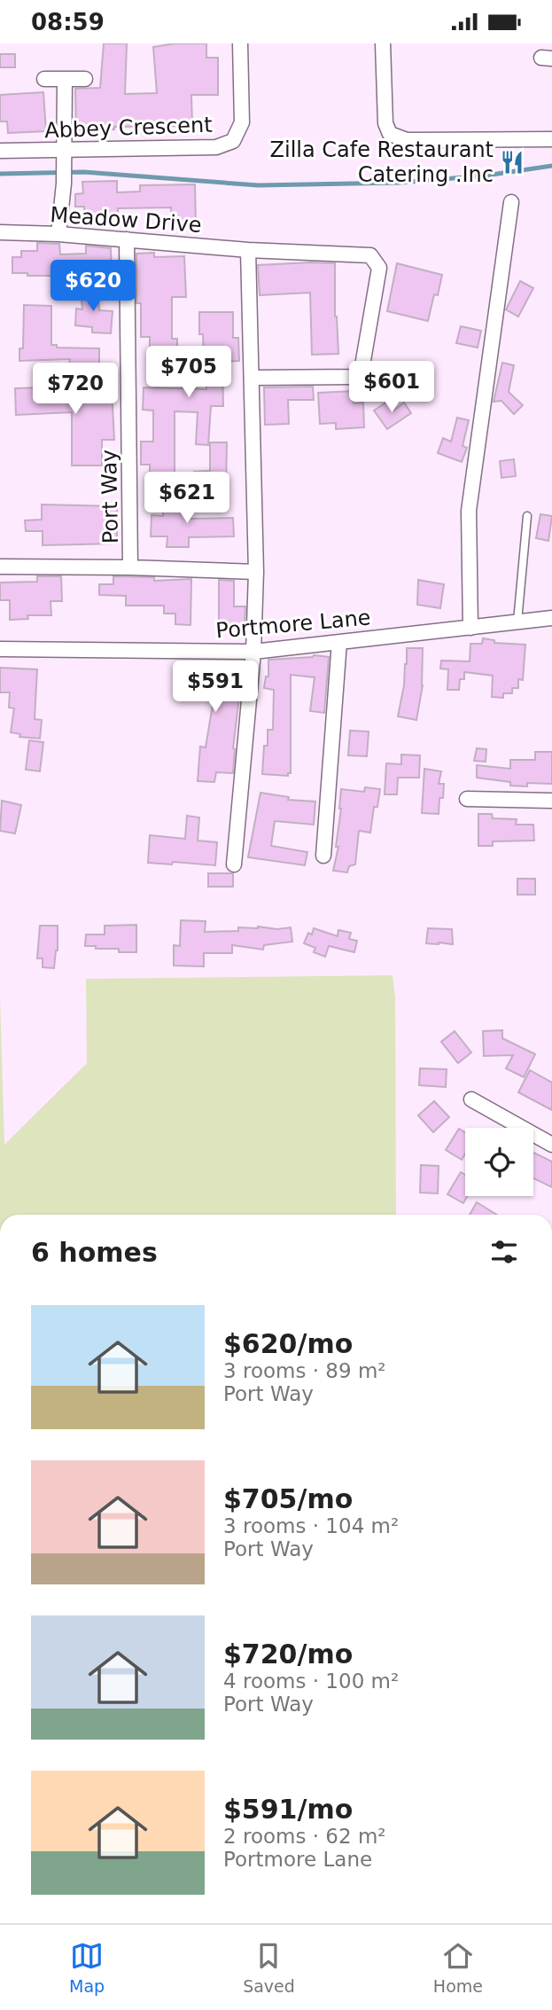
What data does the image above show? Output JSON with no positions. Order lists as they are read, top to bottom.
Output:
{
  "streets": {
    "street": [
      "Abbey Crescent",
      "Meadow Drive",
      "Port Way",
      "Portmore Lane"
    ]
  },
  "crossings": [
    ["Meadow Drive", "Port Way"]
  ],
  "places": {
    "restaurant": ["Zilla Cafe Restaurant Catering .Inc"]
  },
  "page": {
    "status": "08:59",
    "price": [
      "$620",
      "$705",
      "$601",
      "$720",
      "$621",
      "$591"
    ],
    "heading": "6 homes",
    "list": [
      {
        "name": "$620/mo",
        "note": "3 rooms · 89 m² · Port Way"
      },
      {
        "name": "$705/mo",
        "note": "3 rooms · 104 m² · Port Way"
      },
      {
        "name": "$720/mo",
        "note": "4 rooms · 100 m² · Port Way"
      },
      {
        "name": "$591/mo",
        "note": "2 rooms · 62 m² · Portmore Lane"
      }
    ],
    "tabs": ["Map", "Saved", "Home"]
  }
}
